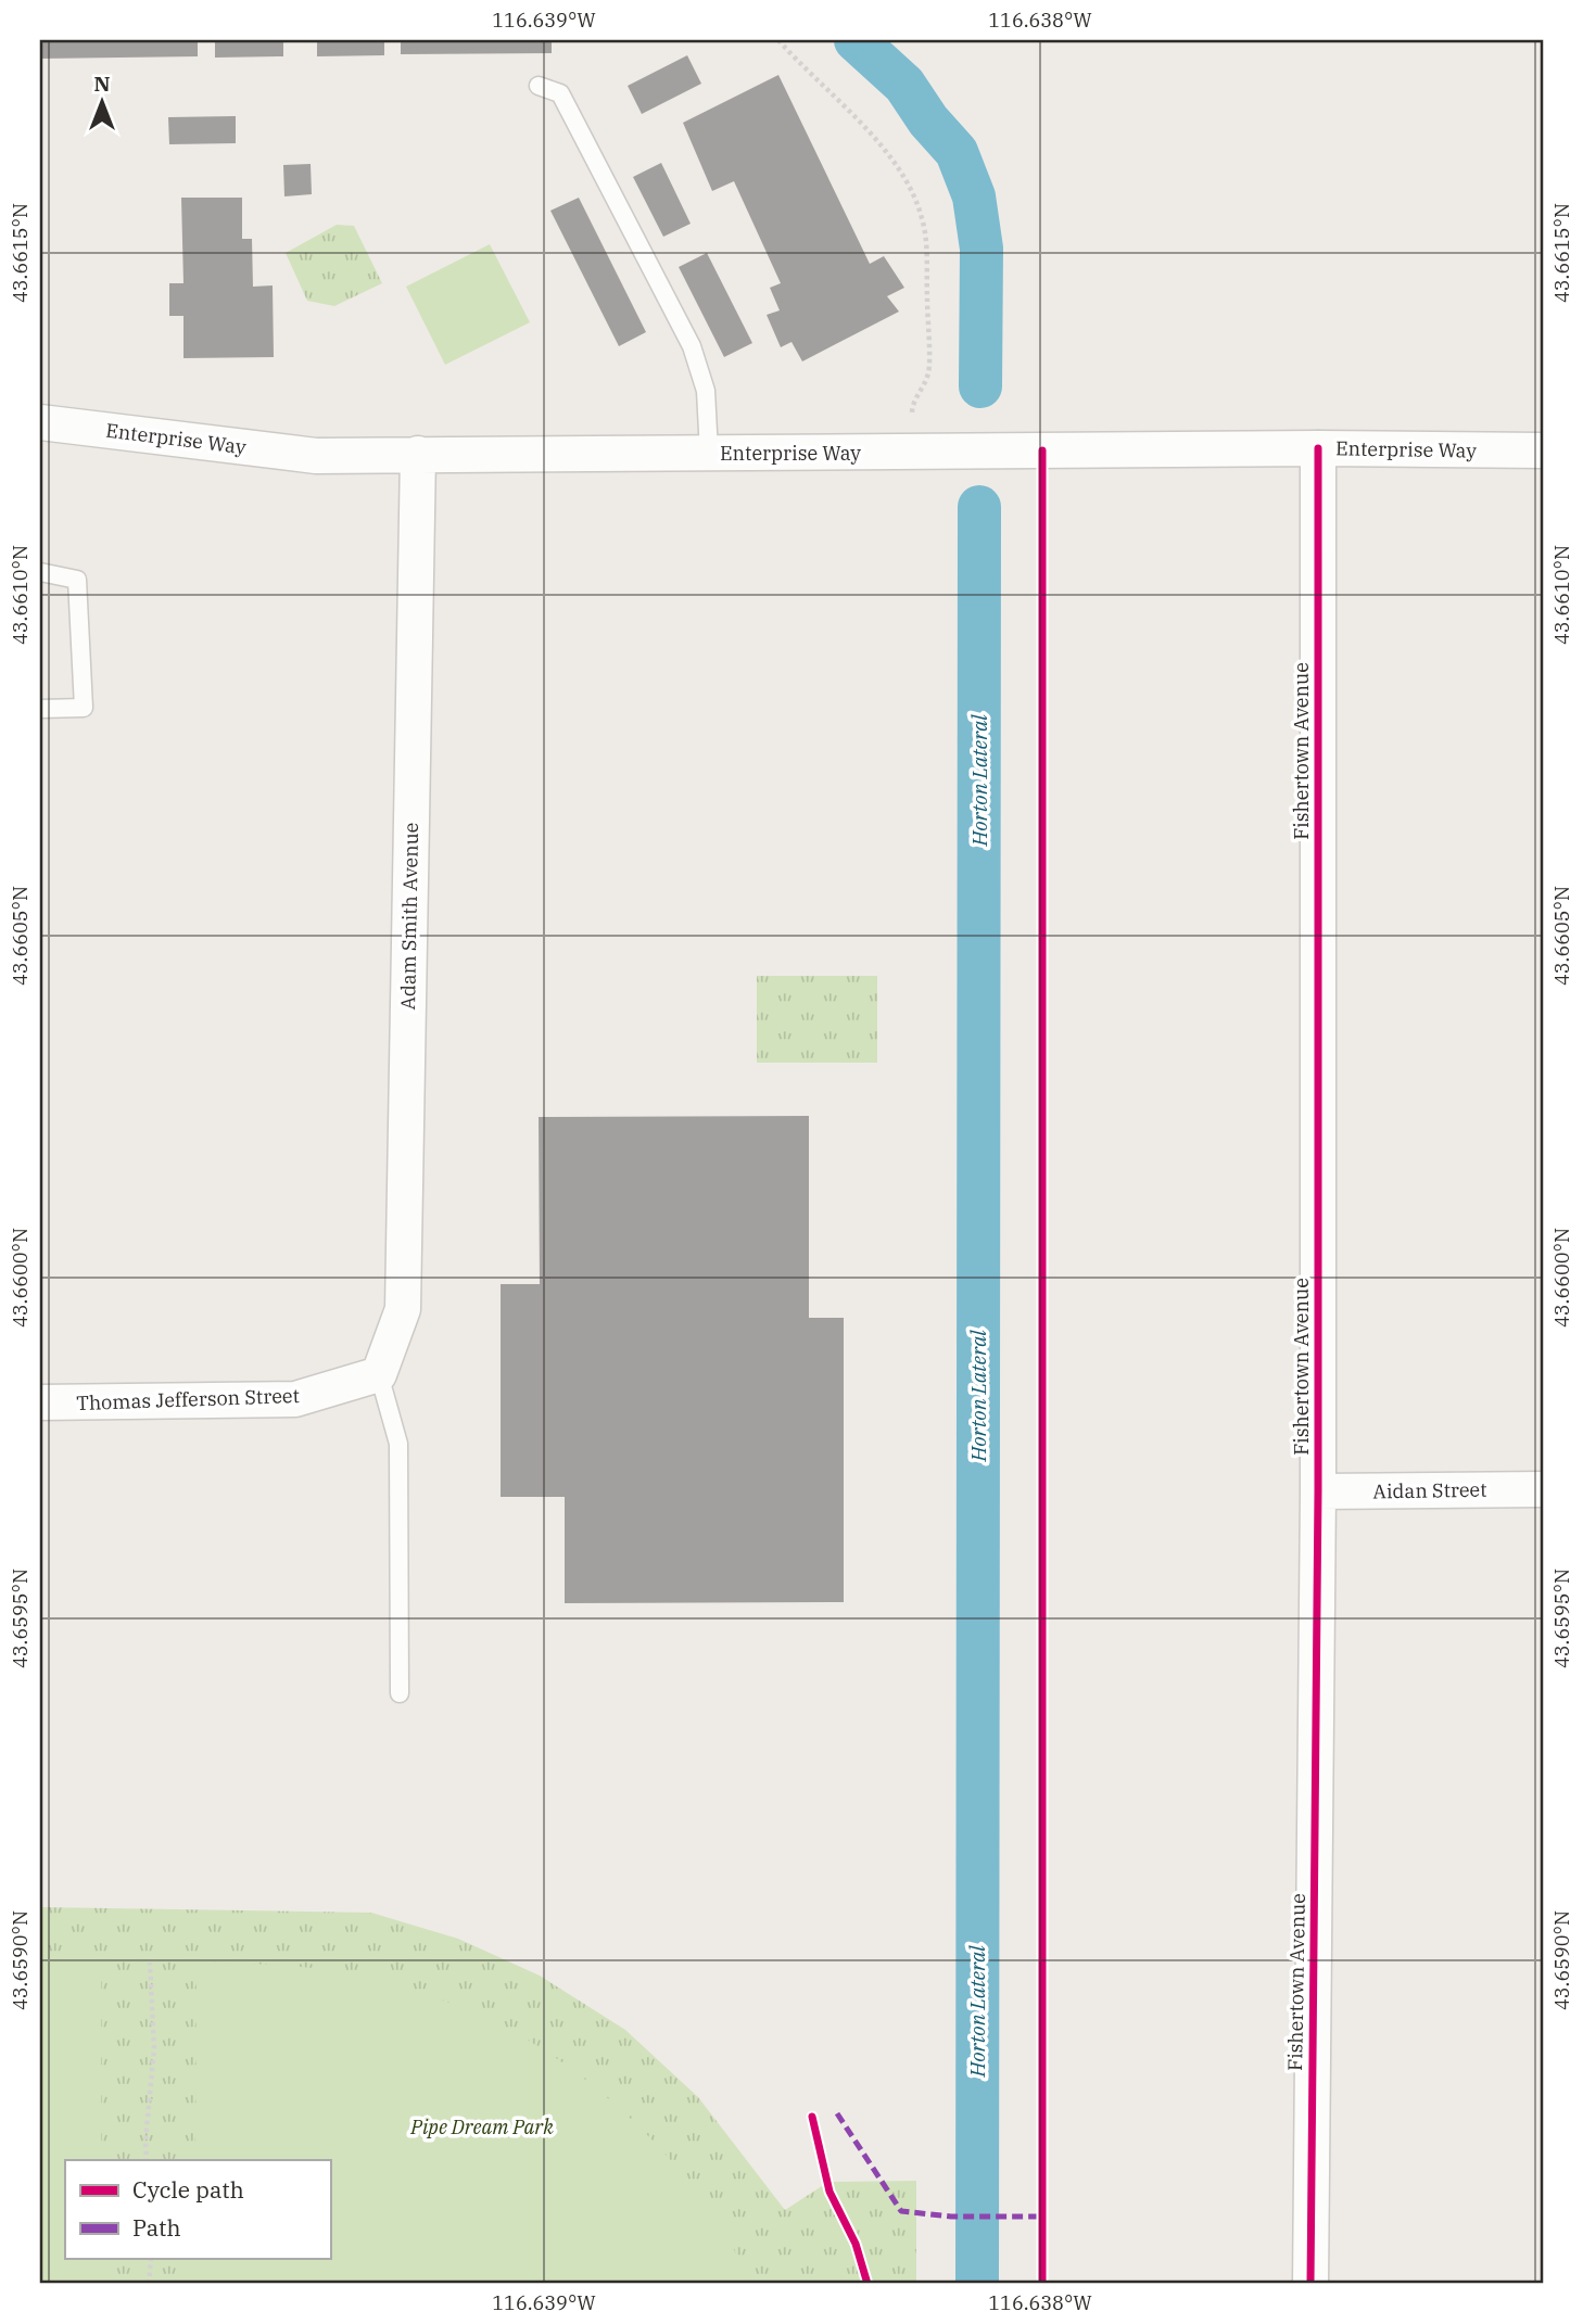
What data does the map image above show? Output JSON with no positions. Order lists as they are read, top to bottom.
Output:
{
  "streets": {
    "street": [
      "Enterprise Way",
      "Fishertown Avenue",
      "Adam Smith Avenue",
      "Thomas Jefferson Street",
      "Aidan Street"
    ]
  },
  "crossings": [
    ["Enterprise Way", "Fishertown Avenue"],
    ["Enterprise Way", "Adam Smith Avenue"],
    ["Fishertown Avenue", "Aidan Street"],
    ["Adam Smith Avenue", "Thomas Jefferson Street"]
  ],
  "water": ["Horton Lateral"],
  "parks": ["Pipe Dream Park"],
  "legend": ["Cycle path", "Path"],
  "north": "top",
  "coordinates": [
    "116.639°W",
    "116.638°W",
    "43.6615°N",
    "43.6610°N",
    "43.6605°N",
    "43.6600°N",
    "43.6595°N",
    "43.6590°N"
  ]
}
